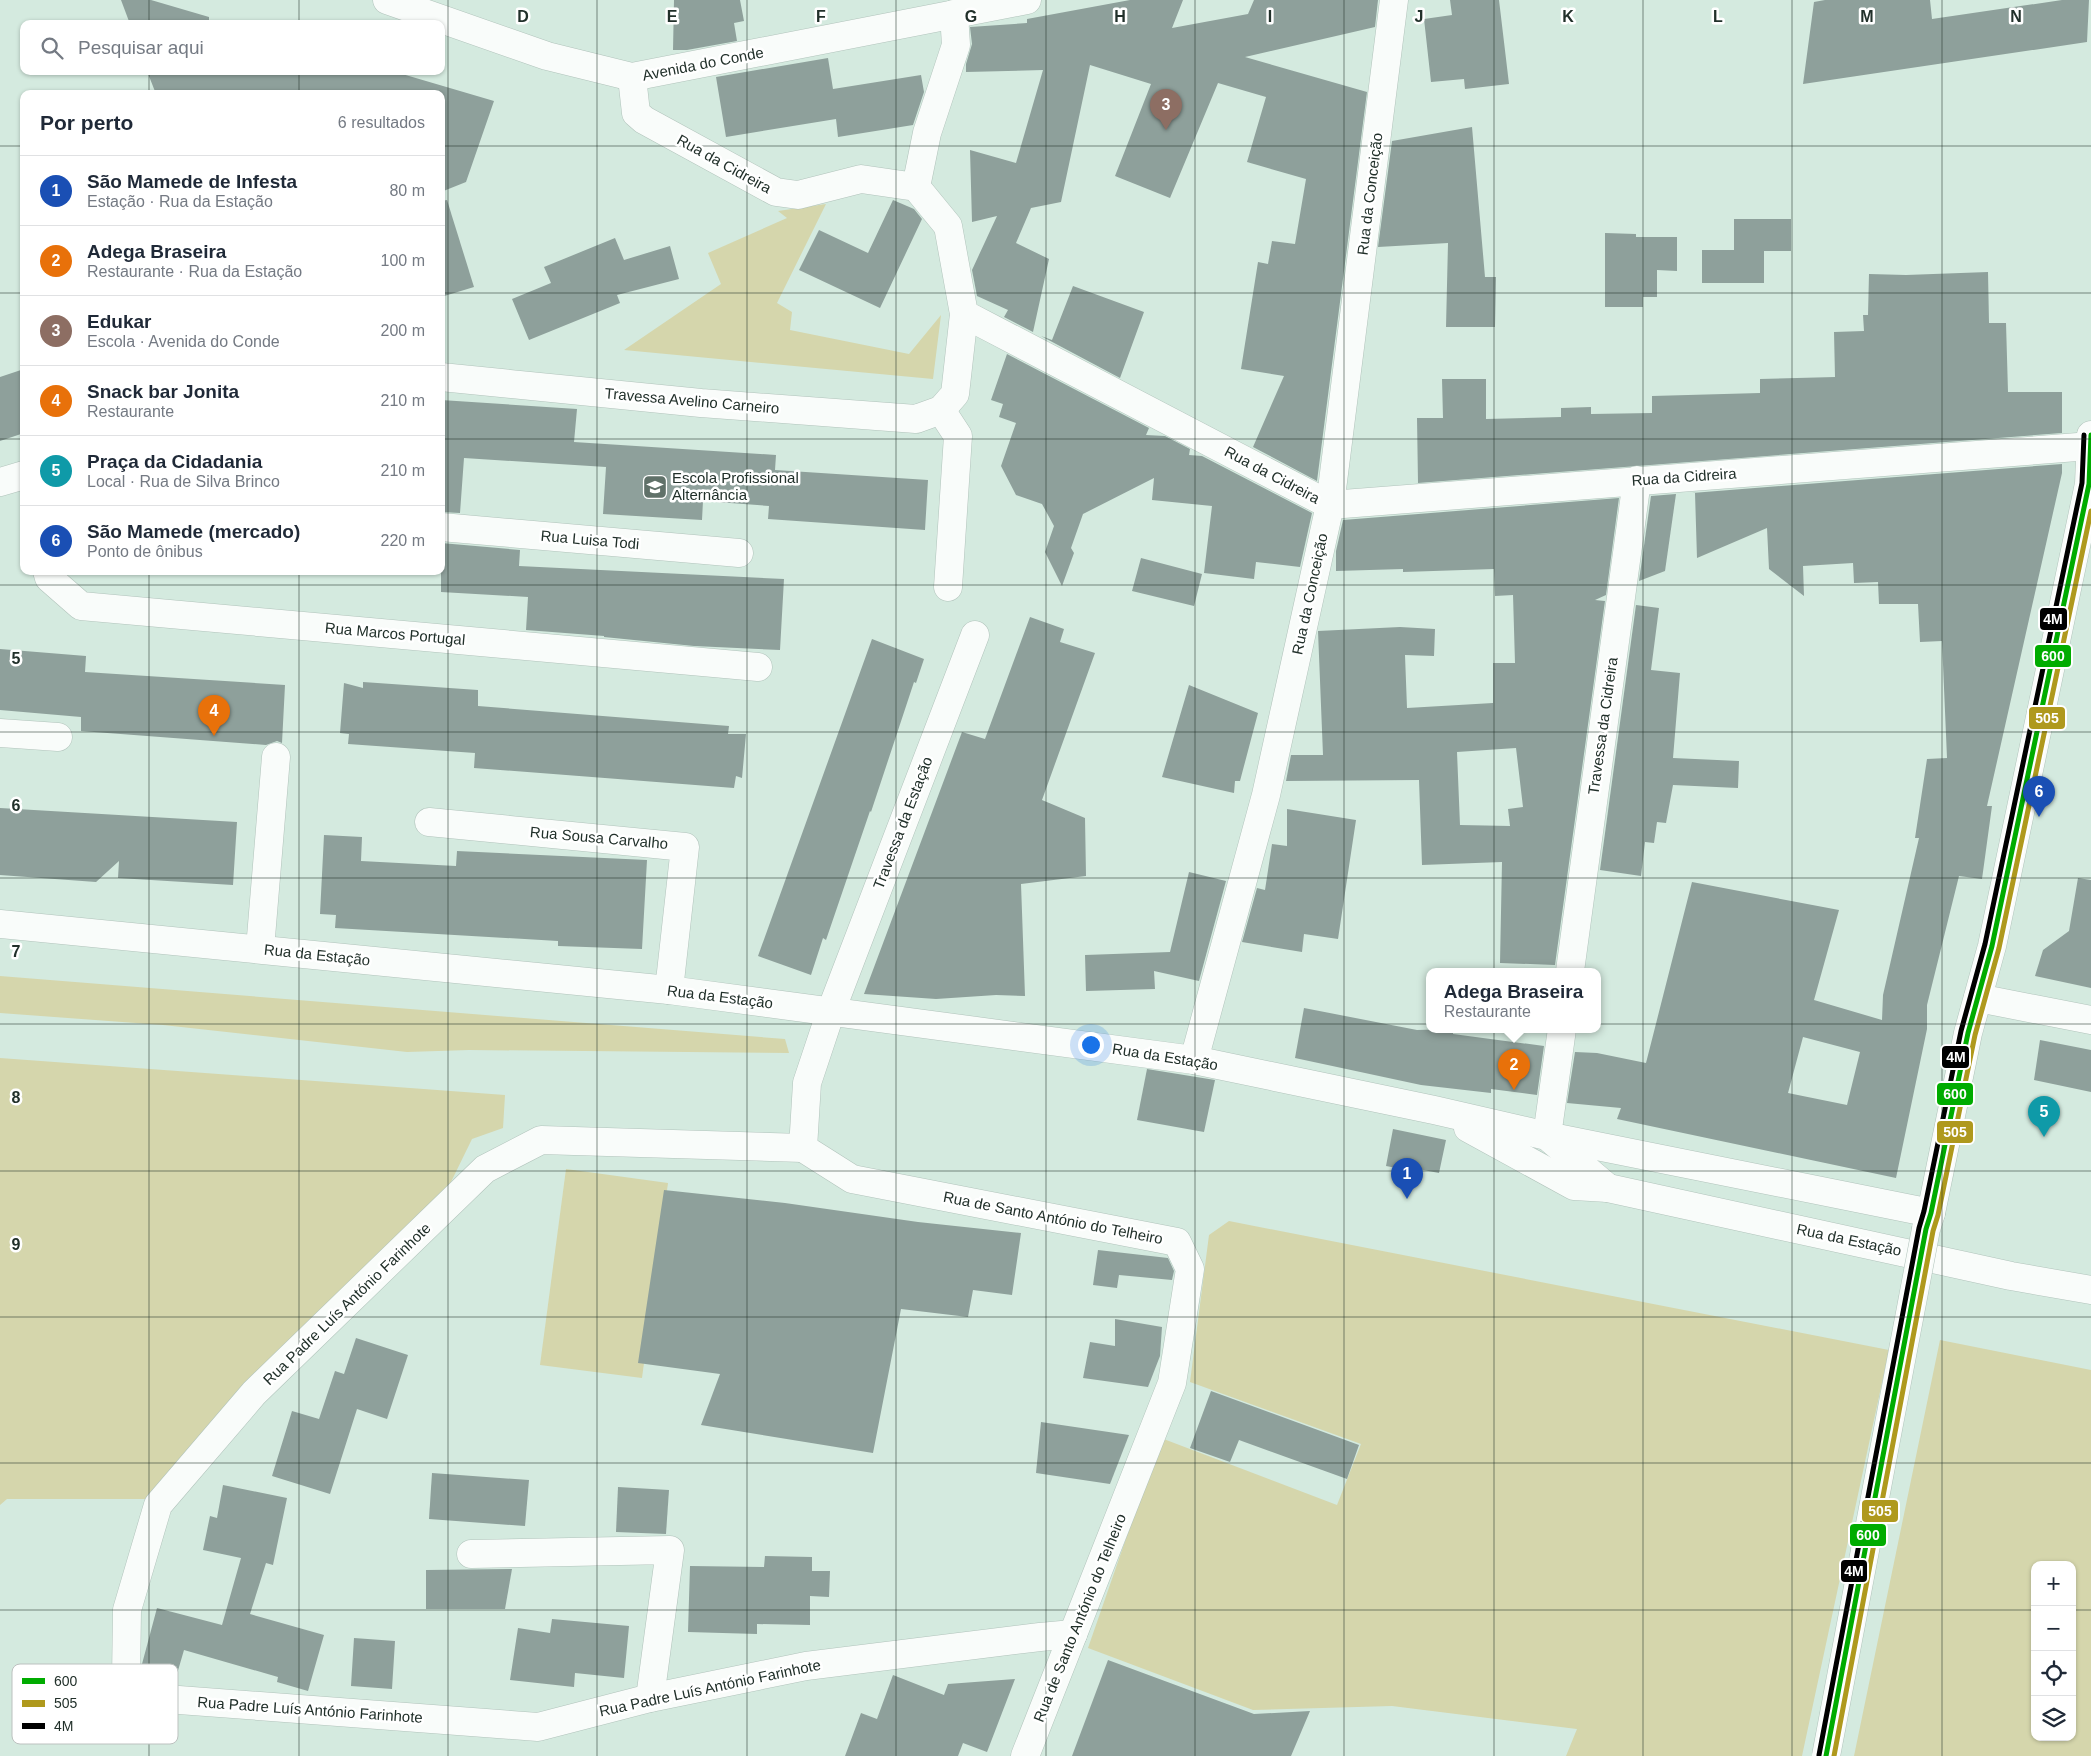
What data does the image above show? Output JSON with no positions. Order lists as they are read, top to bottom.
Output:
{
  "streets": {
    "street": [
      "Avenida do Conde",
      "Rua da Cidreira",
      "Rua da Conceição",
      "Travessa Avelino Carneiro",
      "Rua Luisa Todi",
      "Rua Marcos Portugal",
      "Travessa da Cidreira",
      "Travessa da Estação",
      "Rua Sousa Carvalho",
      "Rua da Estação",
      "Rua de Santo António do Telheiro",
      "Rua Padre Luís António Farinhote"
    ]
  },
  "crossings": [
    ["Avenida do Conde", "Rua da Cidreira"],
    ["Rua da Cidreira", "Rua da Conceição"],
    ["Rua da Cidreira", "Travessa da Cidreira"],
    ["Rua da Conceição", "Rua da Estação"],
    ["Travessa da Estação", "Rua da Estação"],
    ["Rua Sousa Carvalho", "Rua da Estação"],
    ["Rua de Santo António do Telheiro", "Rua Padre Luís António Farinhote"]
  ],
  "places": {
    "school or university": ["Escola Profissional Alternância"]
  },
  "lines": ["transit line 600", "transit line 4M", "transit line 505"],
  "legend": ["600", "505", "4M"],
  "page": {
    "search": "Pesquisar aqui",
    "pins": [
      "3",
      "4",
      "6",
      "2",
      "5",
      "1"
    ],
    "heading": ["Por perto", "6 resultados"],
    "list": [
      {
        "mark": "1",
        "name": "São Mamede de Infesta",
        "note": "Estação · Rua da Estação",
        "value": "80 m"
      },
      {
        "mark": "2",
        "name": "Adega Braseira",
        "note": "Restaurante · Rua da Estação",
        "value": "100 m"
      },
      {
        "mark": "3",
        "name": "Edukar",
        "note": "Escola · Avenida do Conde",
        "value": "200 m"
      },
      {
        "mark": "4",
        "name": "Snack bar Jonita",
        "note": "Restaurante",
        "value": "210 m"
      },
      {
        "mark": "5",
        "name": "Praça da Cidadania",
        "note": "Local · Rua de Silva Brinco",
        "value": "210 m"
      },
      {
        "mark": "6",
        "name": "São Mamede (mercado)",
        "note": "Ponto de ônibus",
        "value": "220 m"
      }
    ],
    "popup": ["Adega Braseira", "Restaurante"],
    "map_buttons": ["+", "−"]
  },
  "grid": {
    "columns": [
      "D",
      "E",
      "F",
      "G",
      "H",
      "I",
      "J",
      "K",
      "L",
      "M",
      "N"
    ],
    "rows": [
      "5",
      "6",
      "7",
      "8",
      "9"
    ]
  }
}
